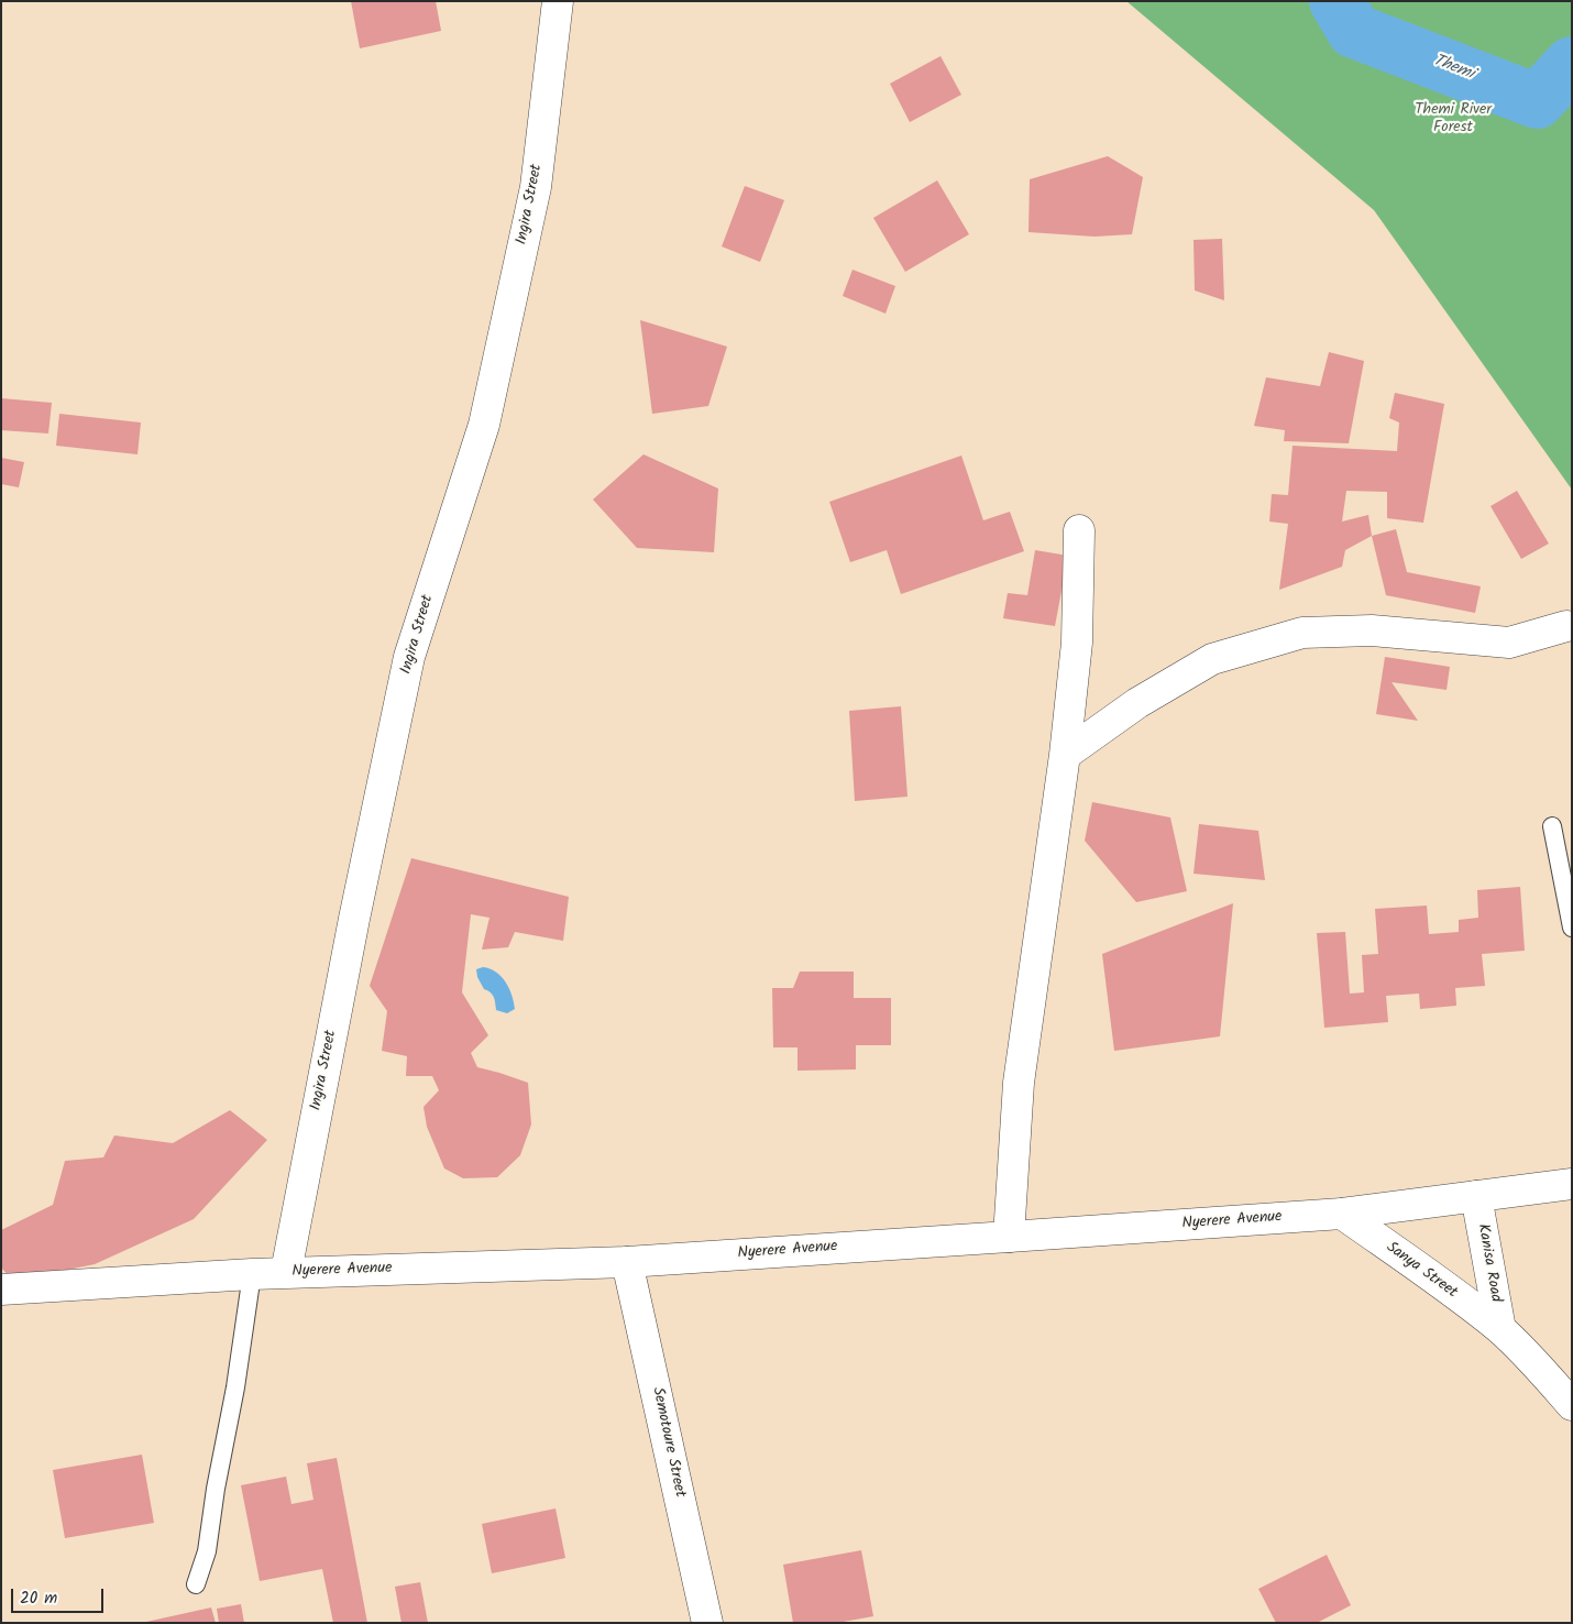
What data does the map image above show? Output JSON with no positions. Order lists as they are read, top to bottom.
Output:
{
  "streets": {
    "street": [
      "Ingira Street",
      "Nyerere Avenue",
      "Kanisa Road",
      "Sanya Street",
      "Semotoure Street"
    ]
  },
  "crossings": [
    ["Ingira Street", "Nyerere Avenue"],
    ["Nyerere Avenue", "Kanisa Road"],
    ["Nyerere Avenue", "Sanya Street"],
    ["Nyerere Avenue", "Semotoure Street"],
    ["Kanisa Road", "Sanya Street"]
  ],
  "water": ["Themi"],
  "parks": ["Themi River Forest"],
  "scale_bar": "20 m"
}
